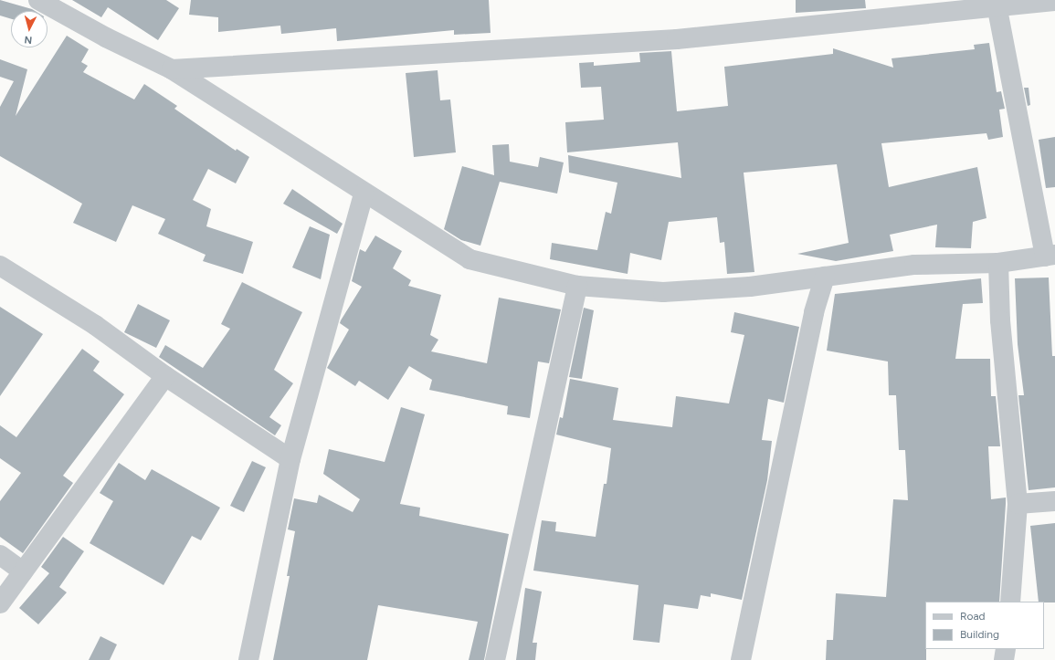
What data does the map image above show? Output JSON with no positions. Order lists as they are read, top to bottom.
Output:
{
  "legend": ["Road", "Building"],
  "north": "bottom"
}
